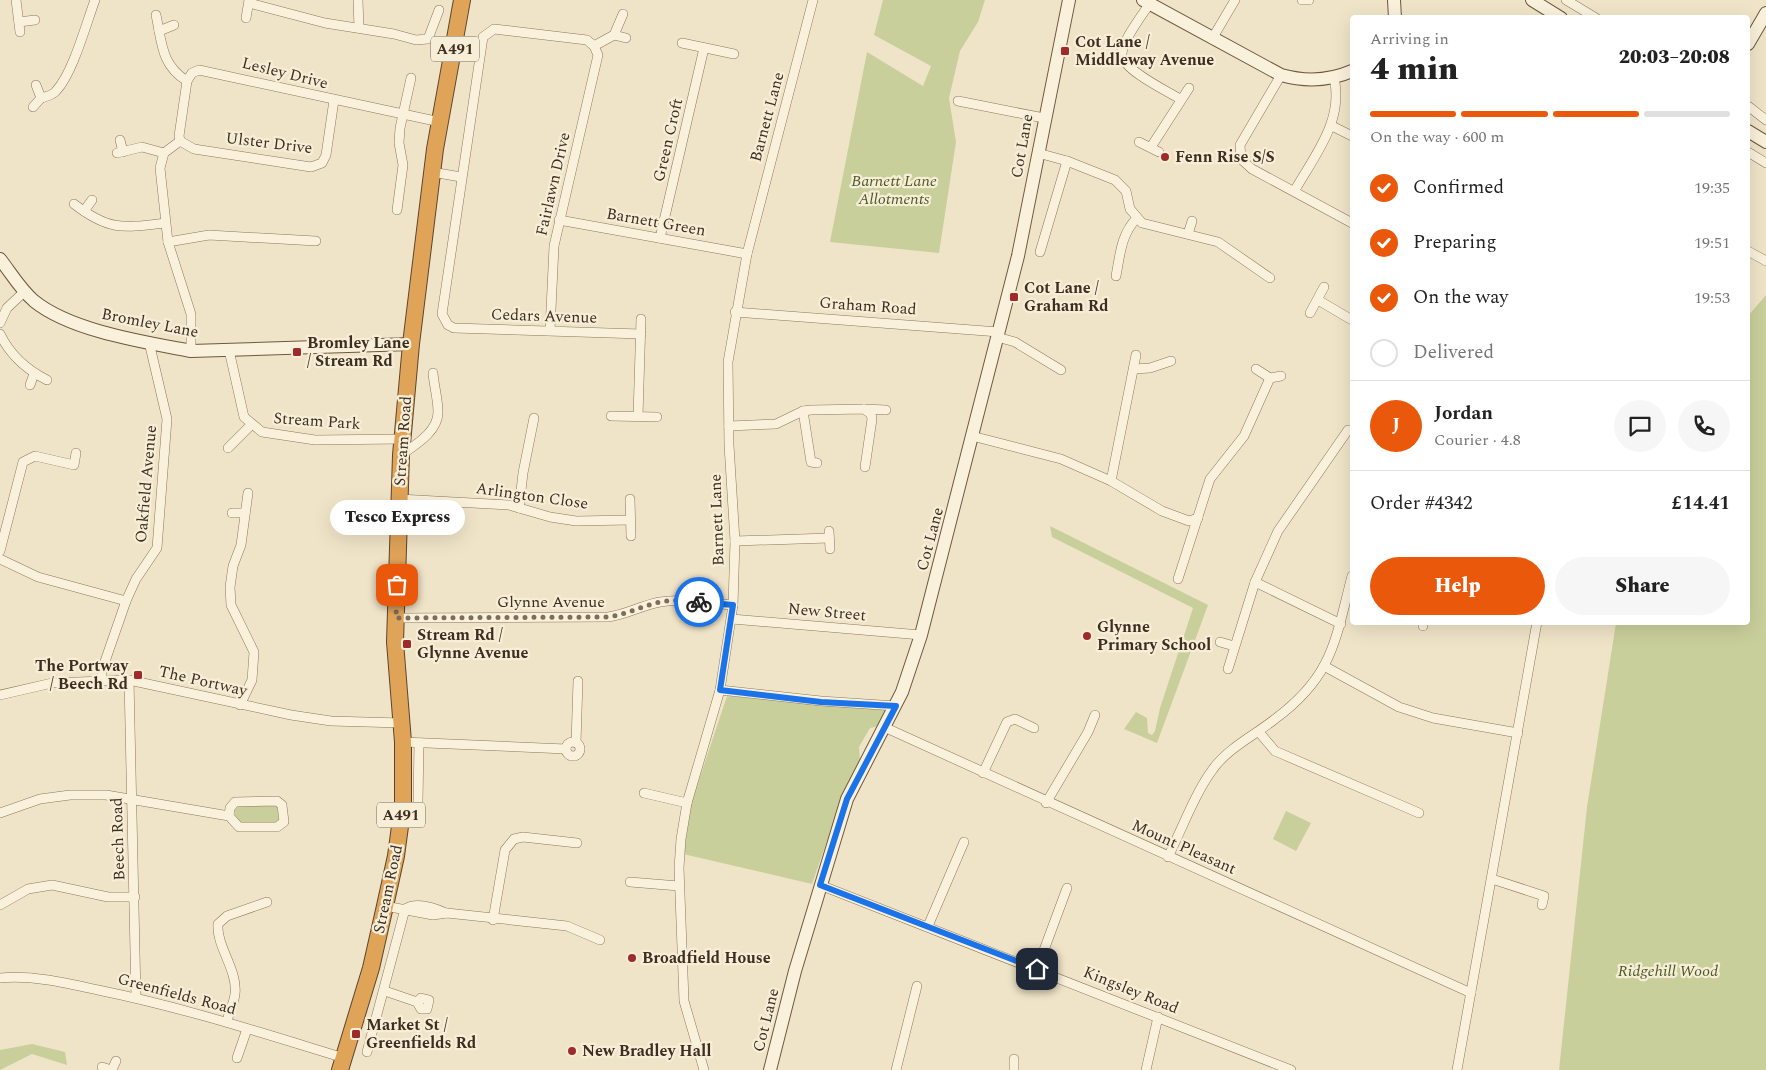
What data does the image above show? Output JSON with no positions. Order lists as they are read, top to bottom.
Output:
{
  "streets": {
    "highway": ["A491", "Stream Road"],
    "street": [
      "Lesley Drive",
      "Barnett Lane",
      "Green Croft",
      "Ulster Drive",
      "Cot Lane",
      "Fairlawn Drive",
      "Barnett Green",
      "Graham Road",
      "Cedars Avenue",
      "Bromley Lane",
      "Stream Park",
      "Oakfield Avenue",
      "Arlington Close",
      "Glynne Avenue",
      "New Street",
      "The Portway",
      "Beech Road",
      "Mount Pleasant",
      "Kingsley Road",
      "Greenfields Road"
    ]
  },
  "crossings": [
    ["Lesley Drive", "Ulster Drive"],
    ["Lesley Drive", "Stream Road"],
    ["Barnett Lane", "Barnett Green"],
    ["Barnett Lane", "Graham Road"],
    ["Barnett Lane", "Glynne Avenue"],
    ["Barnett Lane", "New Street"],
    ["Green Croft", "Barnett Green"],
    ["Cot Lane", "Graham Road"],
    ["Cot Lane", "New Street"],
    ["Cot Lane", "Mount Pleasant"],
    ["Cot Lane", "Kingsley Road"],
    ["Fairlawn Drive", "Barnett Green"],
    ["Fairlawn Drive", "Cedars Avenue"],
    ["Bromley Lane", "Stream Park"],
    ["Bromley Lane", "Stream Road"],
    ["Bromley Lane", "Oakfield Avenue"],
    ["Stream Park", "Stream Road"],
    ["Stream Road", "Arlington Close"],
    ["Stream Road", "Glynne Avenue"],
    ["Stream Road", "The Portway"],
    ["Stream Road", "Greenfields Road"],
    ["Oakfield Avenue", "The Portway"],
    ["The Portway", "Beech Road"],
    ["Beech Road", "Greenfields Road"]
  ],
  "parks": ["Barnett Lane Allotments", "Ridgehill Wood"],
  "places": {
    "transit": [
      "Cot Lane / Middleway Avenue",
      "Cot Lane / Graham Rd",
      "Bromley Lane / Stream Rd",
      "Stream Rd / Glynne Avenue",
      "The Portway / Beech Rd",
      "Market St / Greenfields Rd"
    ],
    "other": [
      "Fenn Rise S/S",
      "Tesco Express",
      "Glynne Primary School",
      "Broadfield House",
      "New Bradley Hall"
    ]
  },
  "page": {
    "heading": ["4 min", "Arriving in", "20:03–20:08"],
    "panel": [
      "Jordan",
      "Courier · 4.8",
      "Order #4342",
      "£14.41"
    ],
    "bar": "On the way · 600 m",
    "list": [
      ["Confirmed", "19:35"],
      ["Preparing", "19:51"],
      ["On the way", "19:53"],
      "Delivered"
    ],
    "round": "J",
    "bubble": "Tesco Express",
    "buttons": ["Help", "Share"]
  }
}
